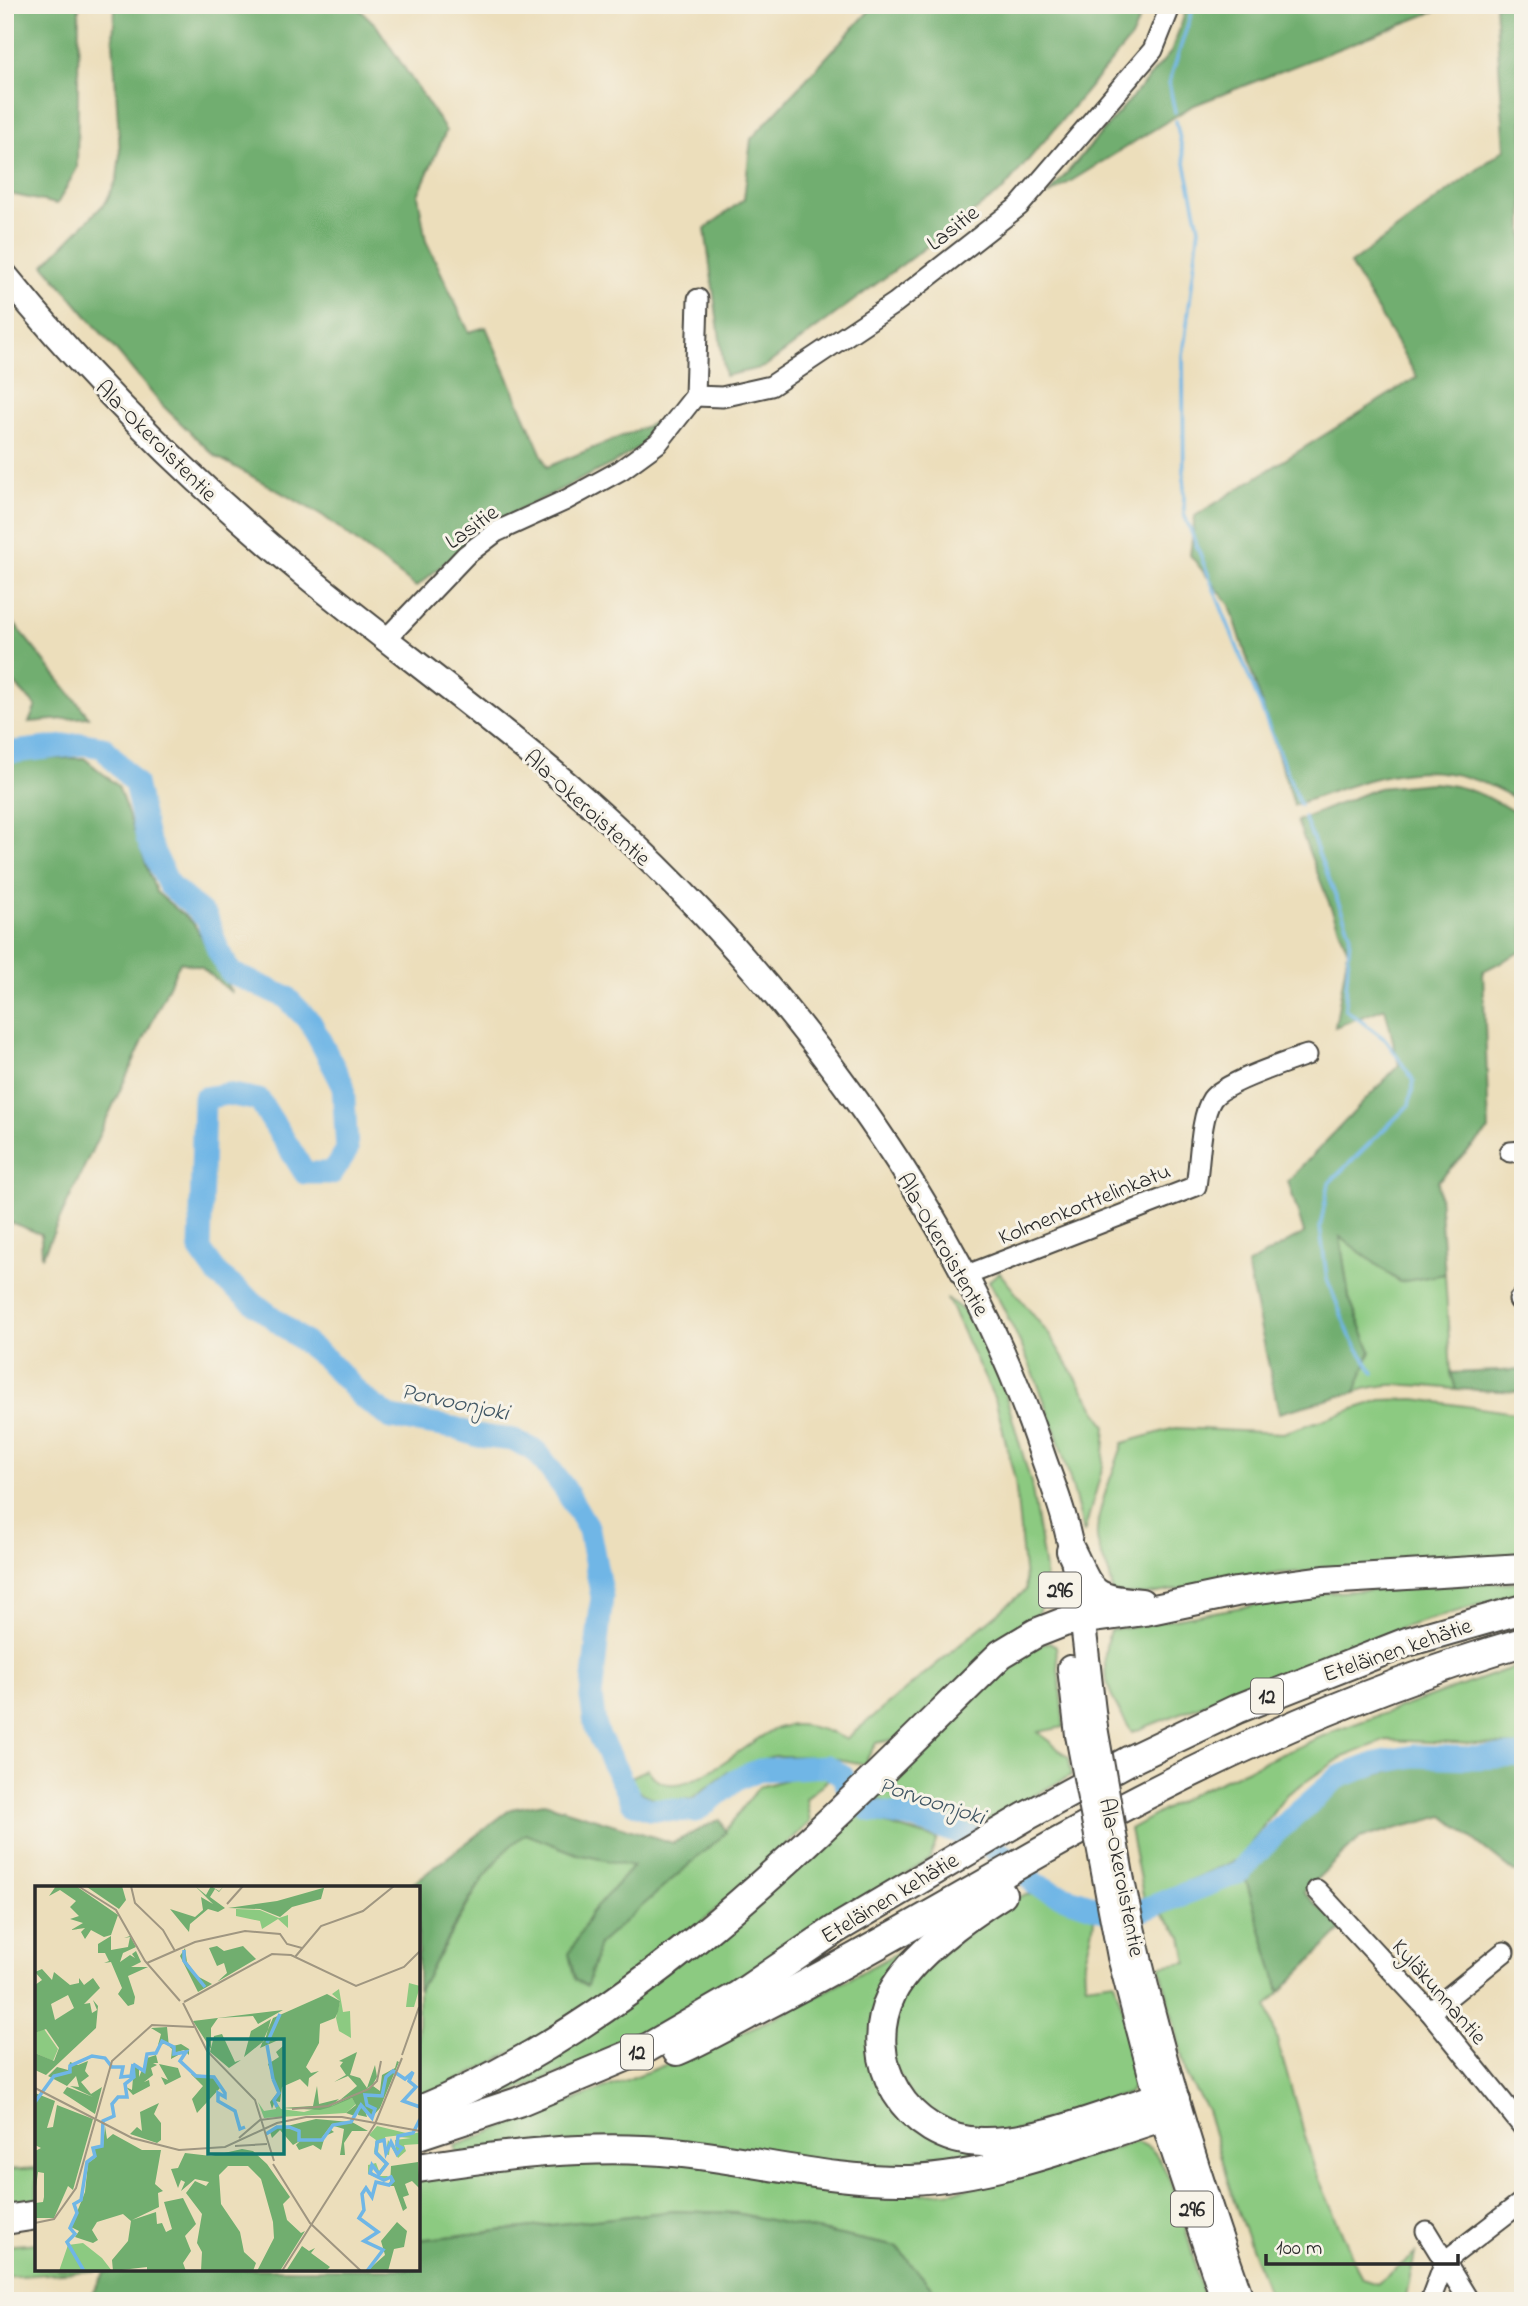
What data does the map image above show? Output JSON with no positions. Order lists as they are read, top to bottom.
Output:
{
  "streets": {
    "highway": ["Eteläinen kehätie", "12"],
    "main road": ["Ala-Okeroistentie", "296"],
    "street": ["Lasitie", "Kolmenkorttelinkatu", "Kyläkunnantie"]
  },
  "crossings": [
    ["Lasitie", "Ala-Okeroistentie"],
    ["Ala-Okeroistentie", "Kolmenkorttelinkatu"]
  ],
  "water": ["Porvoonjoki"],
  "scale_bar": "100 m"
}
